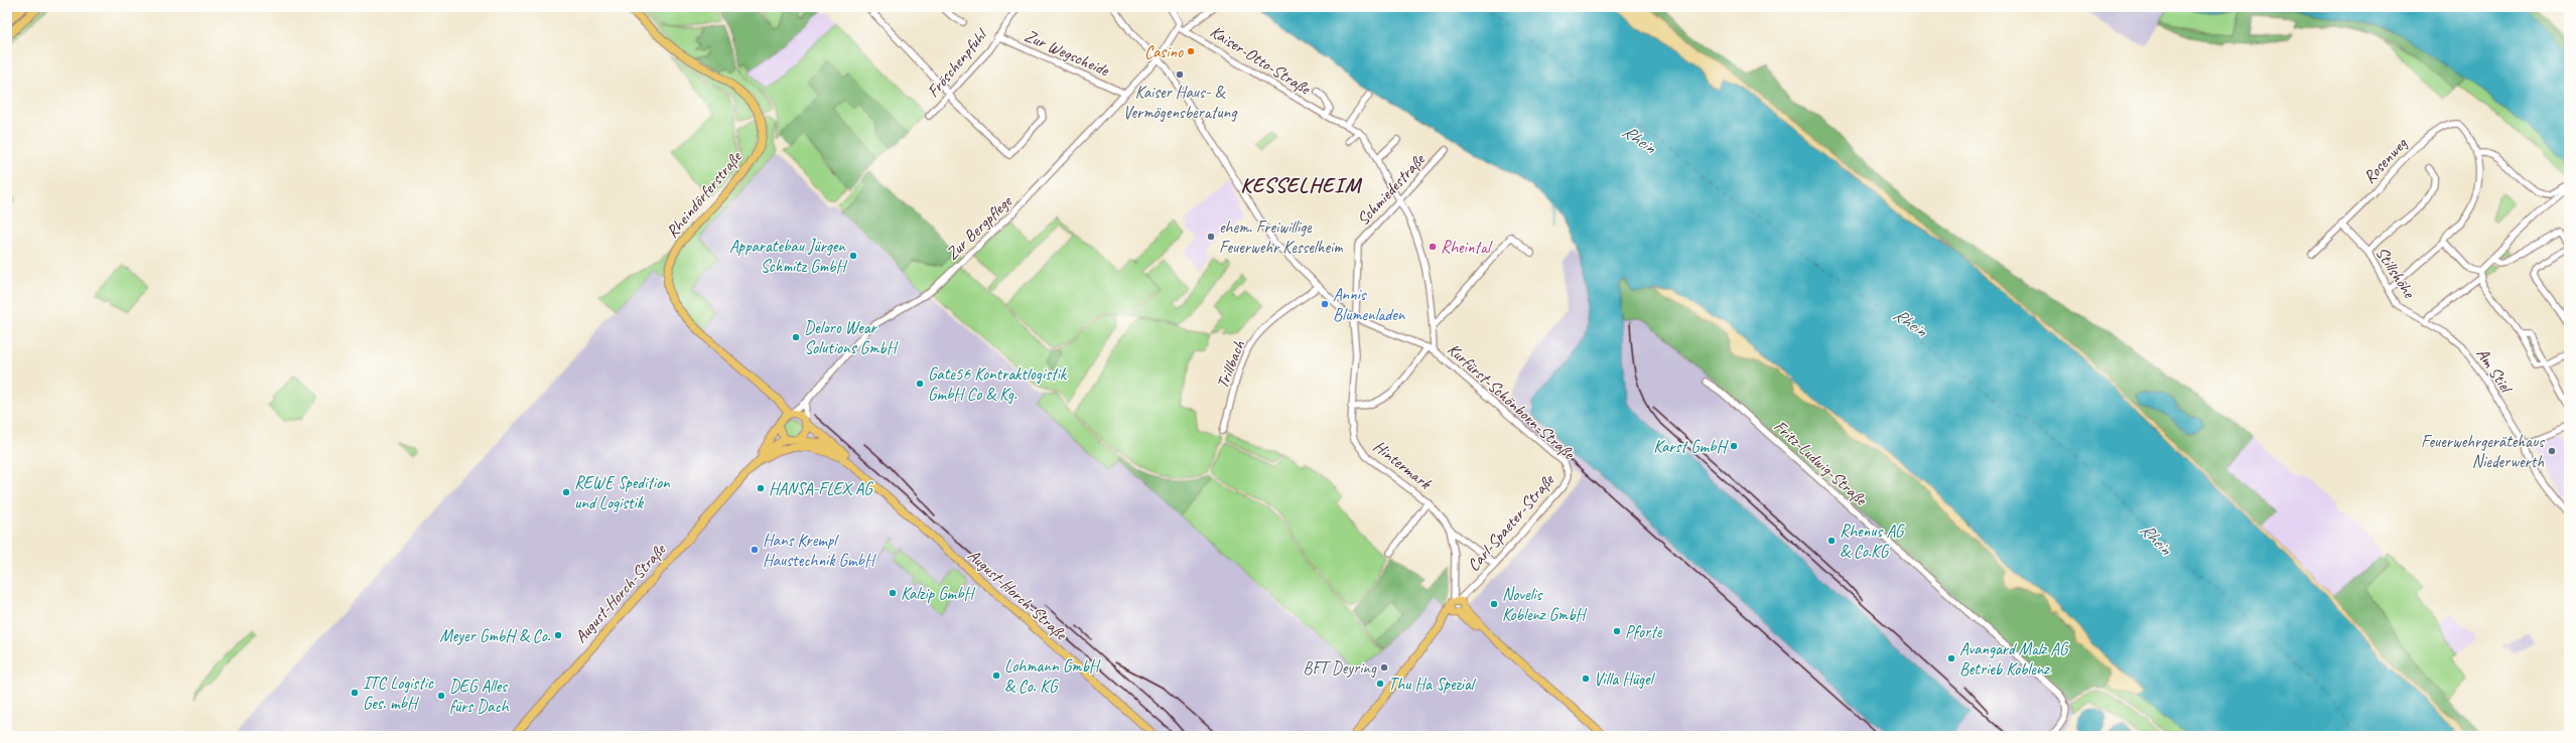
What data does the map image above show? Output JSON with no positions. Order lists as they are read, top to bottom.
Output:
{
  "streets": {
    "main road": ["Rheindörferstraße", "Carl-Spaeter-Straße", "August-Horch-Straße"],
    "street": [
      "Zur Wegscheide",
      "Kaiser-Otto-Straße",
      "Fröschenpfuhl",
      "Rosenweg",
      "Schmiedestraße",
      "Zur Bergpflege",
      "Stillshöhe",
      "Trillbach",
      "Am Stiel",
      "Kurfürst-Schönborn-Straße",
      "Fritz-Ludwig-Straße",
      "Hintermark"
    ]
  },
  "crossings": [
    ["Zur Wegscheide", "Fröschenpfuhl"],
    ["Zur Wegscheide", "Zur Bergpflege"],
    ["Kaiser-Otto-Straße", "Schmiedestraße"],
    ["Kaiser-Otto-Straße", "Zur Bergpflege"],
    ["Kaiser-Otto-Straße", "Kurfürst-Schönborn-Straße"],
    ["Rosenweg", "Stillshöhe"],
    ["Schmiedestraße", "Kurfürst-Schönborn-Straße"],
    ["Schmiedestraße", "Hintermark"],
    ["Rheindörferstraße", "Zur Bergpflege"],
    ["Rheindörferstraße", "August-Horch-Straße"],
    ["Zur Bergpflege", "Kurfürst-Schönborn-Straße"],
    ["Zur Bergpflege", "August-Horch-Straße"],
    ["Stillshöhe", "Am Stiel"],
    ["Trillbach", "Kurfürst-Schönborn-Straße"],
    ["Kurfürst-Schönborn-Straße", "Hintermark"],
    ["Kurfürst-Schönborn-Straße", "Carl-Spaeter-Straße"],
    ["Hintermark", "Carl-Spaeter-Straße"]
  ],
  "districts": ["KESSELHEIM"],
  "water": ["Rhein"],
  "places": [
    "Casino",
    "Kaiser Haus- & Vermögensberatung",
    "ehem. Freiwillige Feuerwehr Kesselheim",
    "Rheintal",
    "Apparatebau Jürgen Schmitz GmbH",
    "Annis Blumenladen",
    "Deloro Wear Solutions GmbH",
    "Gate56 Kontraktlogistik GmbH Co & Kg.",
    "Karst GmbH",
    "Feuerwehrgerätehaus Niederwerth",
    "HANSA-FLEX AG",
    "REWE Spedition und Logistik",
    "Rhenus AG & Co.KG",
    "Hans Krempl Haustechnik GmbH",
    "Kalzip GmbH",
    "Novelis Koblenz GmbH",
    "Pforte",
    "Meyer GmbH & Co.",
    "Avangard Malz AG Betrieb Koblenz",
    "BFT Deyring",
    "Lohmann GmbH & Co. KG",
    "Villa Hügel",
    "Thu Ha Spezial",
    "ITC Logistic Ges. mbH",
    "DEG Alles fürs Dach"
  ]
}
